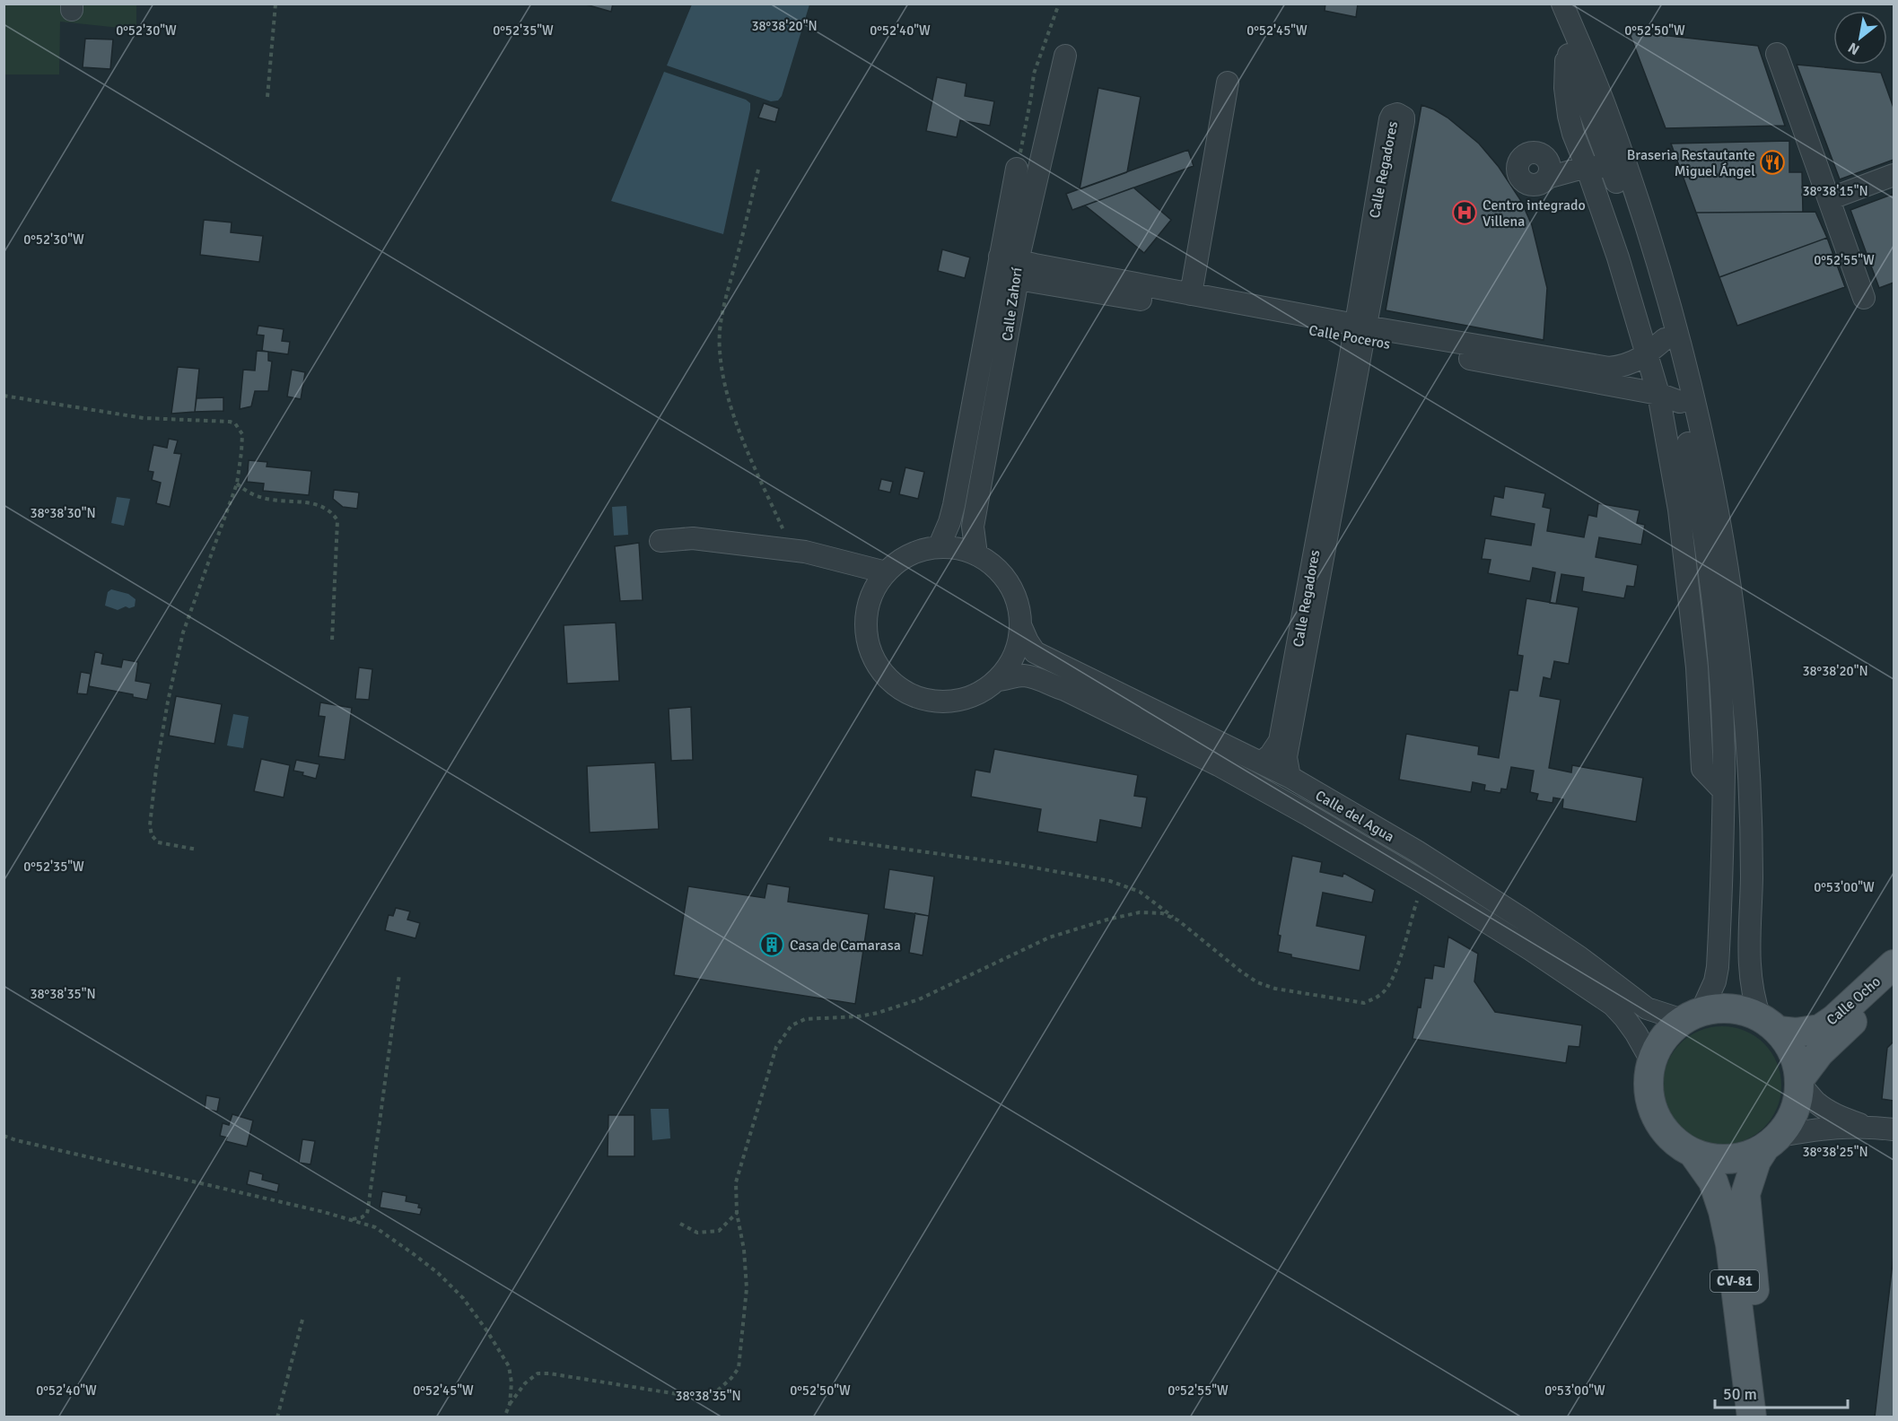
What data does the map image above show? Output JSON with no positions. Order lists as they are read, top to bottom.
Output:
{
  "streets": {
    "main road": ["Calle Ocho", "CV-81"],
    "street": [
      "Calle Regadores",
      "Calle Zahorí",
      "Calle Poceros",
      "Calle del Agua"
    ]
  },
  "crossings": [
    ["Calle Regadores", "Calle Poceros"],
    ["Calle Regadores", "Calle del Agua"],
    ["Calle Zahorí", "Calle Poceros"],
    ["Calle Zahorí", "Calle del Agua"],
    ["Calle del Agua", "Calle Ocho"],
    ["Calle del Agua", "CV-81"],
    ["Calle Ocho", "CV-81"]
  ],
  "places": {
    "restaurant": ["Braseria Restautante Miguel Ángel"],
    "hospital": ["Centro integrado Villena"],
    "building": ["Casa de Camarasa"]
  },
  "scale_bar": "50 m",
  "north": "bottom left",
  "coordinates": [
    "38°38'20\"N",
    "0°52'30\"W",
    "0°52'35\"W",
    "0°52'40\"W",
    "0°52'45\"W",
    "0°52'50\"W",
    "38°38'15\"N",
    "0°52'55\"W",
    "38°38'30\"N",
    "0°53'00\"W",
    "38°38'35\"N",
    "38°38'25\"N"
  ]
}
